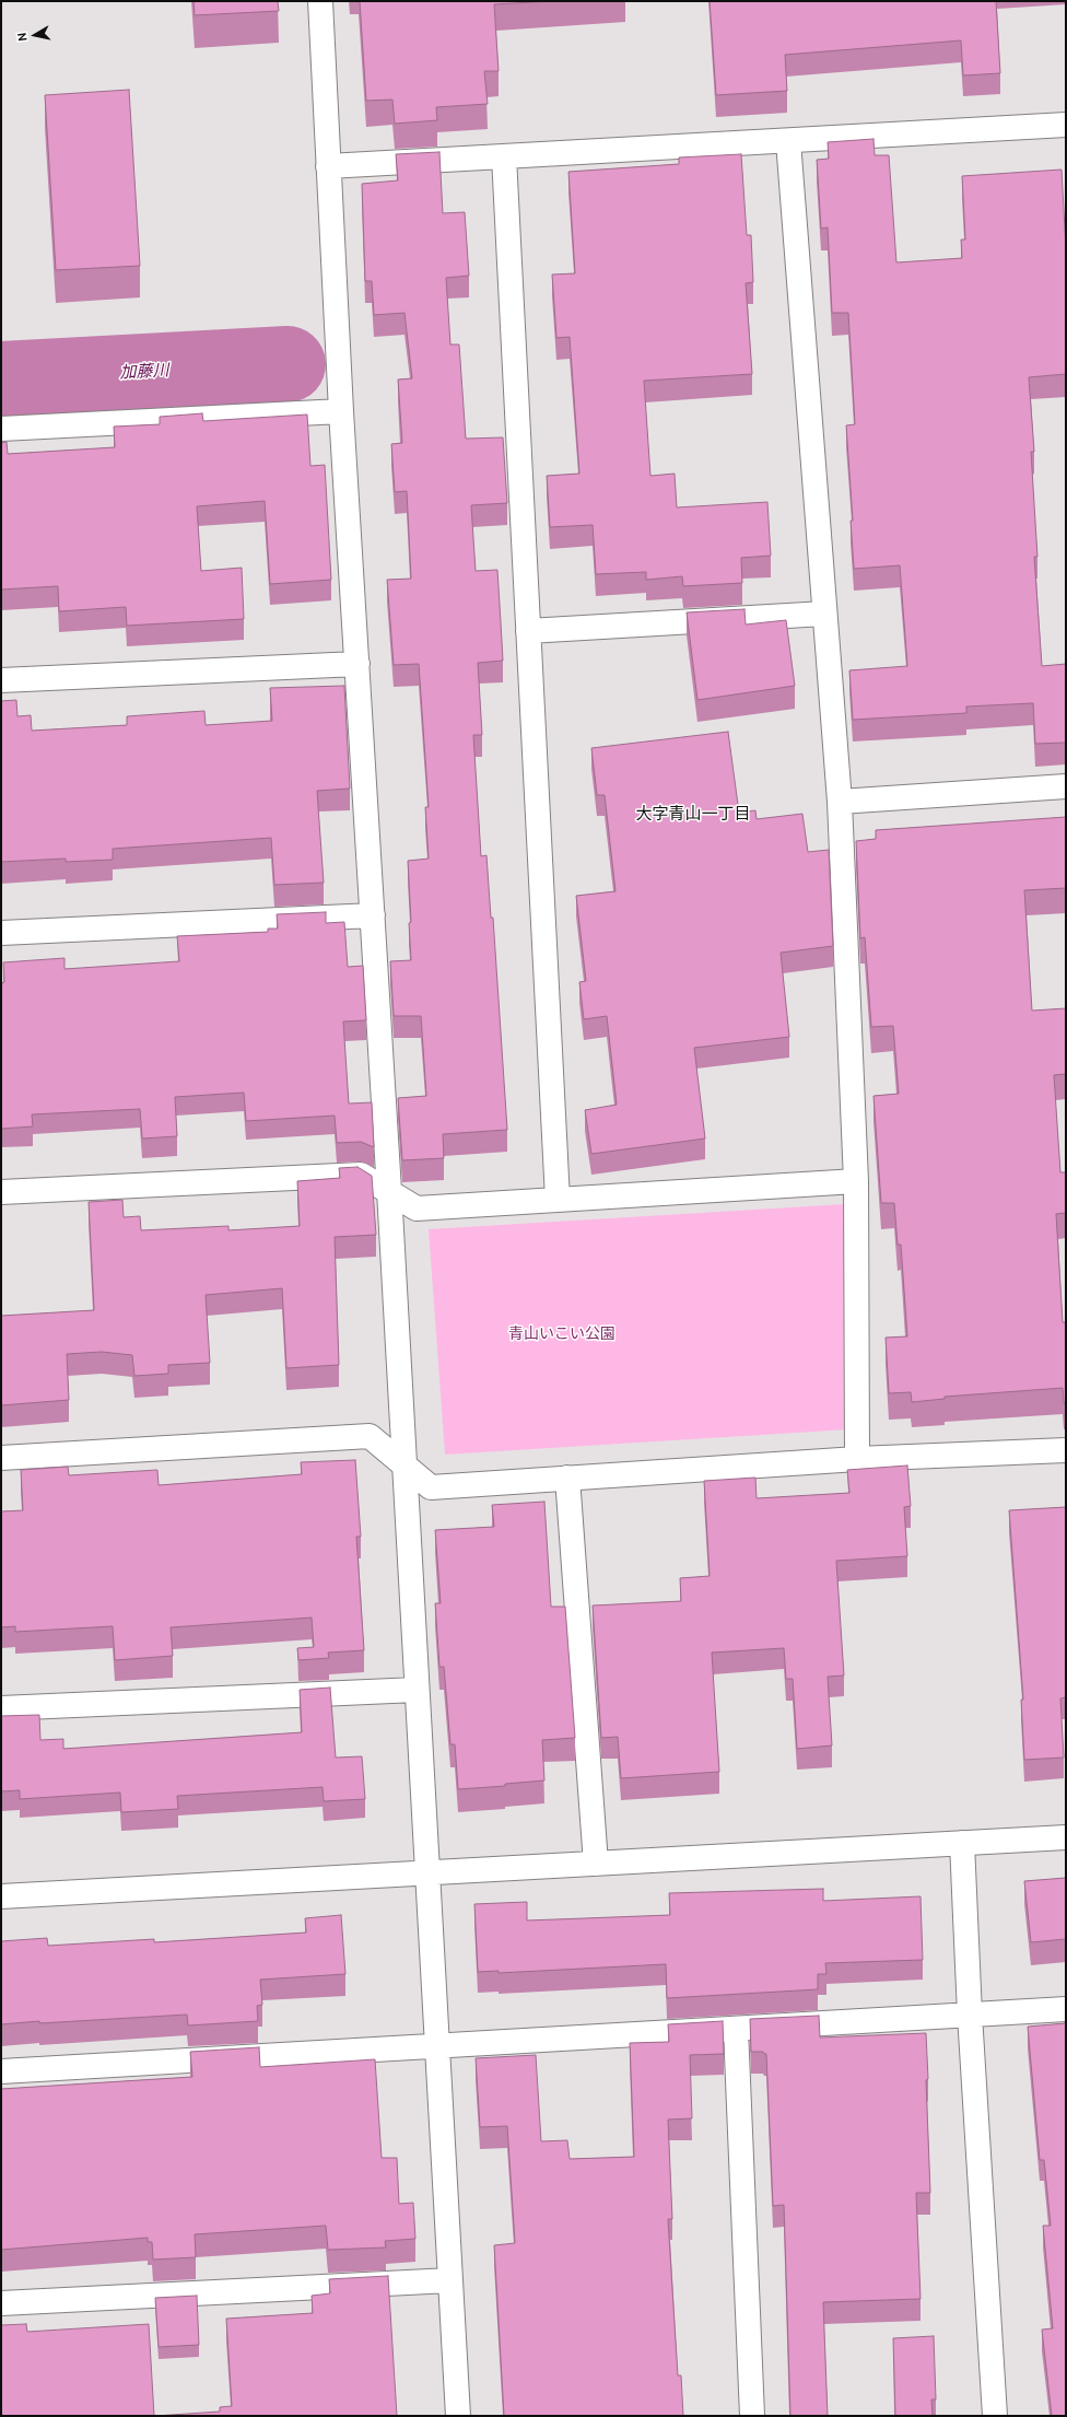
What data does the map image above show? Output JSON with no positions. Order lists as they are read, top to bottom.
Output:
{
  "districts": ["大字青山一丁目"],
  "water": ["加藤川"],
  "parks": ["青山いこい公園"],
  "north": "left"
}
